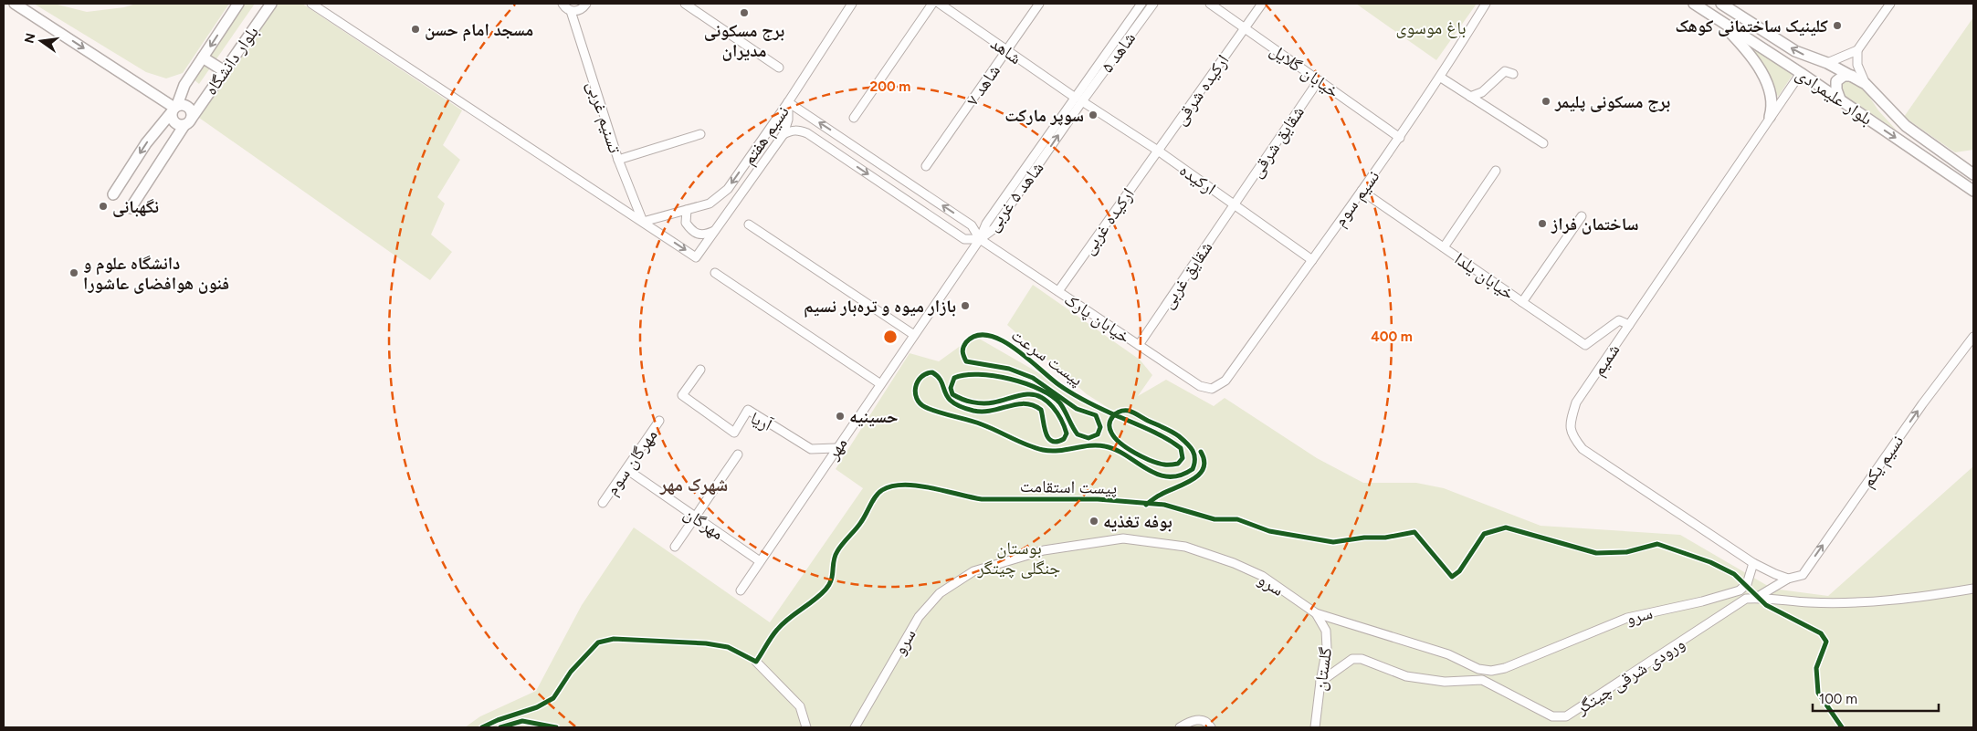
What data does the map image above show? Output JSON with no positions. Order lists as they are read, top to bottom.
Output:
{
  "streets": {
    "main road": ["بلوار دانشگاه", "بلوار علیمرادی"],
    "street": [
      "شاهد",
      "شاهد ۵",
      "خیابان گلایل",
      "شاهد ۷",
      "ارکیده شرقی",
      "تسنیم غربی",
      "نسیم هفتم",
      "شقایق شرقی",
      "ارکیده",
      "شاهد ۵ غربی",
      "نسیم سوم",
      "ارکیده غربی",
      "شقایق غربی",
      "خیابان یلدا",
      "خیابان پارک",
      "شمیم",
      "آریا",
      "مهر",
      "نسیم یکم",
      "مهرگان سوم",
      "مهرگان",
      "سرو",
      "گلستان",
      "ورودی شرقی چیتگر"
    ],
    "cycle path": ["پیست سرعت", "پیست استقامت"]
  },
  "crossings": [
    ["شاهد", "شاهد ۵"],
    ["شاهد", "شاهد ۷"],
    ["شاهد", "شاهد ۵ غربی"],
    ["شاهد ۵", "ارکیده"],
    ["شاهد ۵", "شاهد ۵ غربی"],
    ["خیابان گلایل", "ارکیده شرقی"],
    ["خیابان گلایل", "شقایق شرقی"],
    ["خیابان گلایل", "نسیم سوم"],
    ["ارکیده شرقی", "ارکیده"],
    ["ارکیده شرقی", "ارکیده غربی"],
    ["بلوار علیمرادی", "شمیم"],
    ["تسنیم غربی", "نسیم هفتم"],
    ["نسیم هفتم", "خیابان پارک"],
    ["شقایق شرقی", "ارکیده"],
    ["شقایق شرقی", "شقایق غربی"],
    ["ارکیده", "شاهد ۵ غربی"],
    ["ارکیده", "نسیم سوم"],
    ["ارکیده", "ارکیده غربی"],
    ["ارکیده", "شقایق غربی"],
    ["شاهد ۵ غربی", "خیابان پارک"],
    ["شاهد ۵ غربی", "مهر"],
    ["نسیم سوم", "خیابان یلدا"],
    ["نسیم سوم", "خیابان پارک"],
    ["ارکیده غربی", "خیابان پارک"],
    ["شقایق غربی", "خیابان پارک"],
    ["خیابان پارک", "مهر"],
    ["شمیم", "نسیم یکم"],
    ["شمیم", "سرو"],
    ["آریا", "مهر"],
    ["مهر", "مهرگان"],
    ["نسیم یکم", "ورودی شرقی چیتگر"],
    ["مهرگان سوم", "مهرگان"],
    ["سرو", "گلستان"],
    ["گلستان", "ورودی شرقی چیتگر"]
  ],
  "one_way": ["نسیم یکم"],
  "districts": ["شهرک مهر"],
  "parks": ["باغ موسوی", "بوستان جنگلی چیتگر"],
  "places": [
    "برج مسکونی مدیران",
    "کلینیک ساختمانی کوهک",
    "مسجد امام حسن",
    "برج مسکونی پلیمر",
    "سوپر مارکت",
    "نگهبانی",
    "ساختمان فراز",
    "دانشگاه علوم و فنون هوافضای عاشورا",
    "بازار میوه و تره‌بار نسیم",
    "حسینیه",
    "بوفه تغذیه"
  ],
  "scale_bar": "100 m",
  "north": "left",
  "rings": ["200 m", "400 m"]
}
